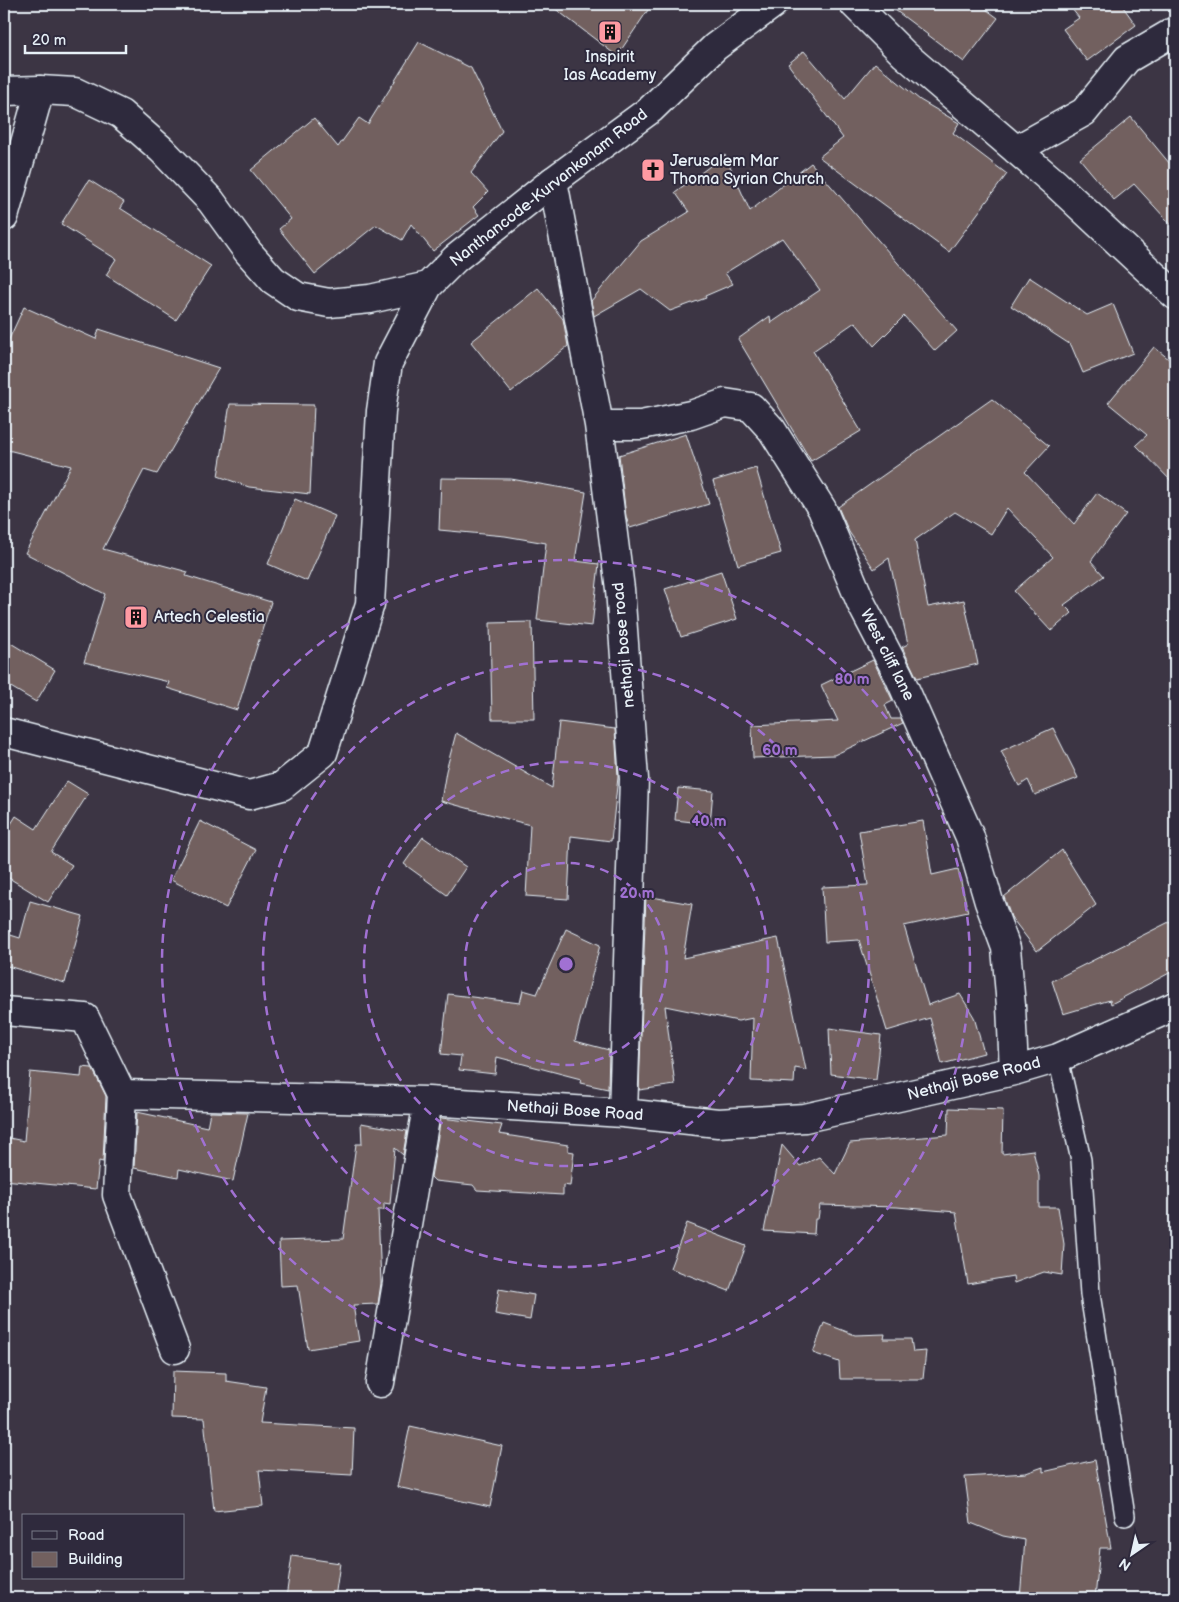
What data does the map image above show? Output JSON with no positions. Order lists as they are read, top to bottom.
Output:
{
  "streets": {
    "street": [
      "Nanthancode-Kurvankonam Road",
      "nethaji bose road",
      "West cliff lane",
      "Nethaji Bose Road"
    ]
  },
  "crossings": [
    ["Nanthancode-Kurvankonam Road", "nethaji bose road"],
    ["nethaji bose road", "West cliff lane"],
    ["nethaji bose road", "Nethaji Bose Road"],
    ["West cliff lane", "Nethaji Bose Road"]
  ],
  "places": {
    "building": ["Inspirit Ias Academy", "Artech Celestia"],
    "church": ["Jerusalem Mar Thoma Syrian Church"]
  },
  "legend": ["Road", "Building"],
  "scale_bar": "20 m",
  "north": "bottom left",
  "rings": [
    "80 m",
    "60 m",
    "40 m",
    "20 m"
  ]
}
